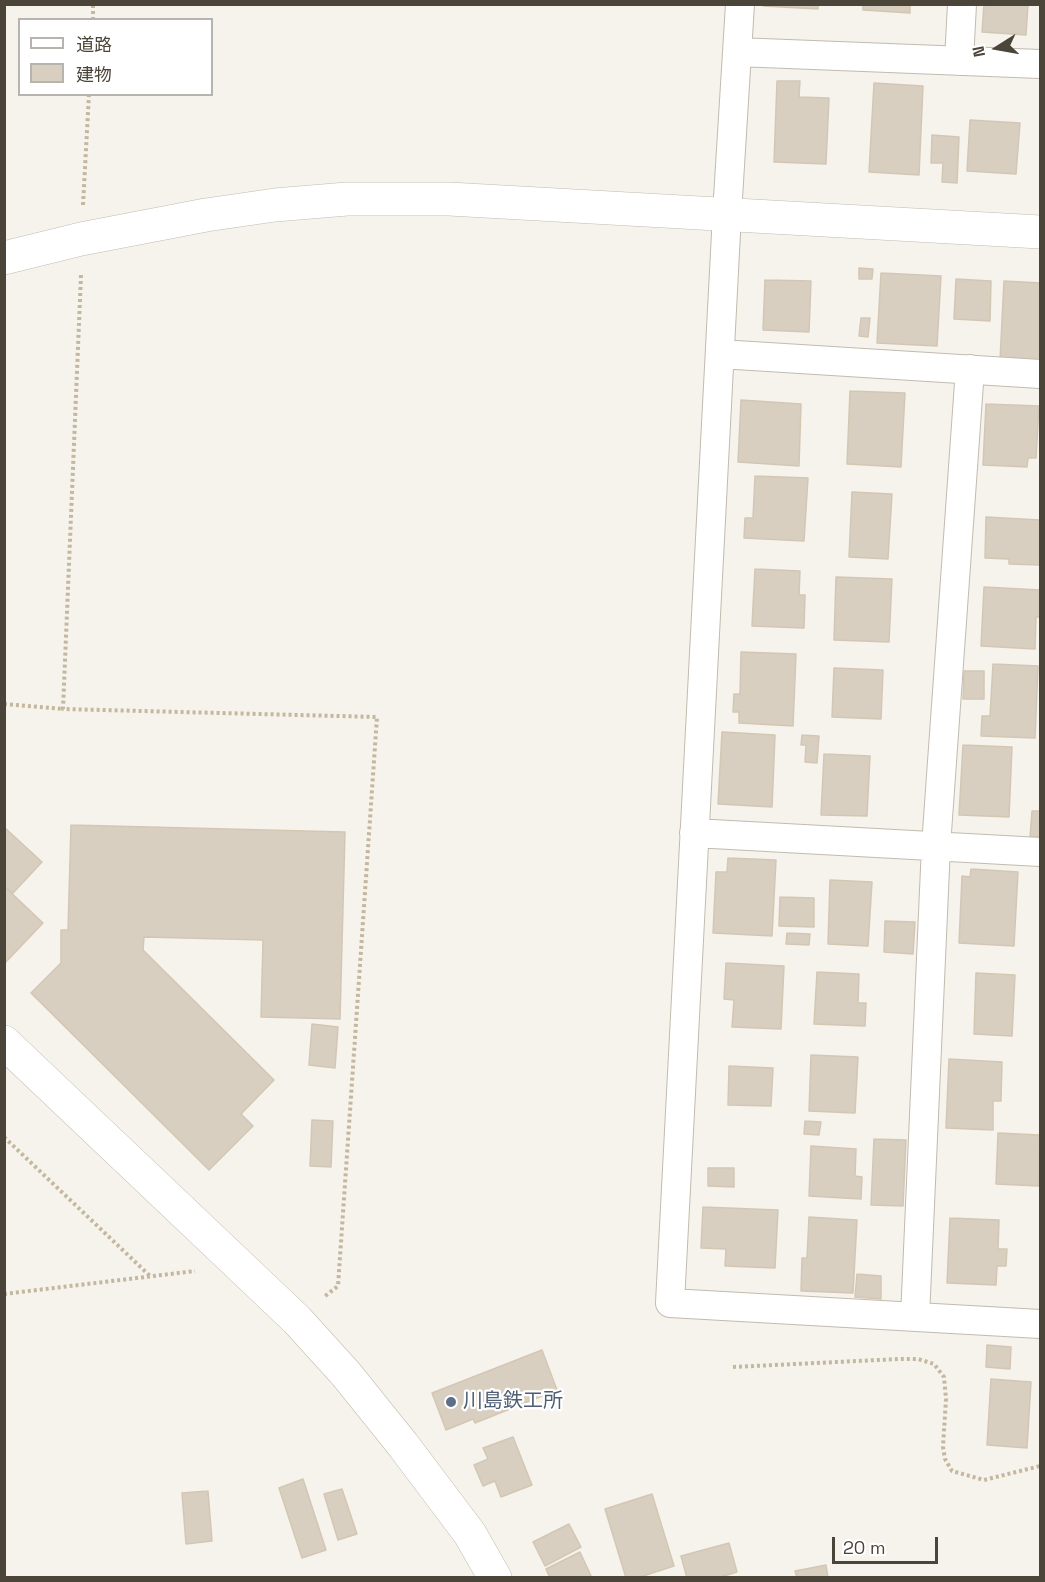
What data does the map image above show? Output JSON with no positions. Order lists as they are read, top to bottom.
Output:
{
  "places": ["川島鉄工所"],
  "legend": ["道路", "建物"],
  "scale_bar": "20 m",
  "north": "left"
}
